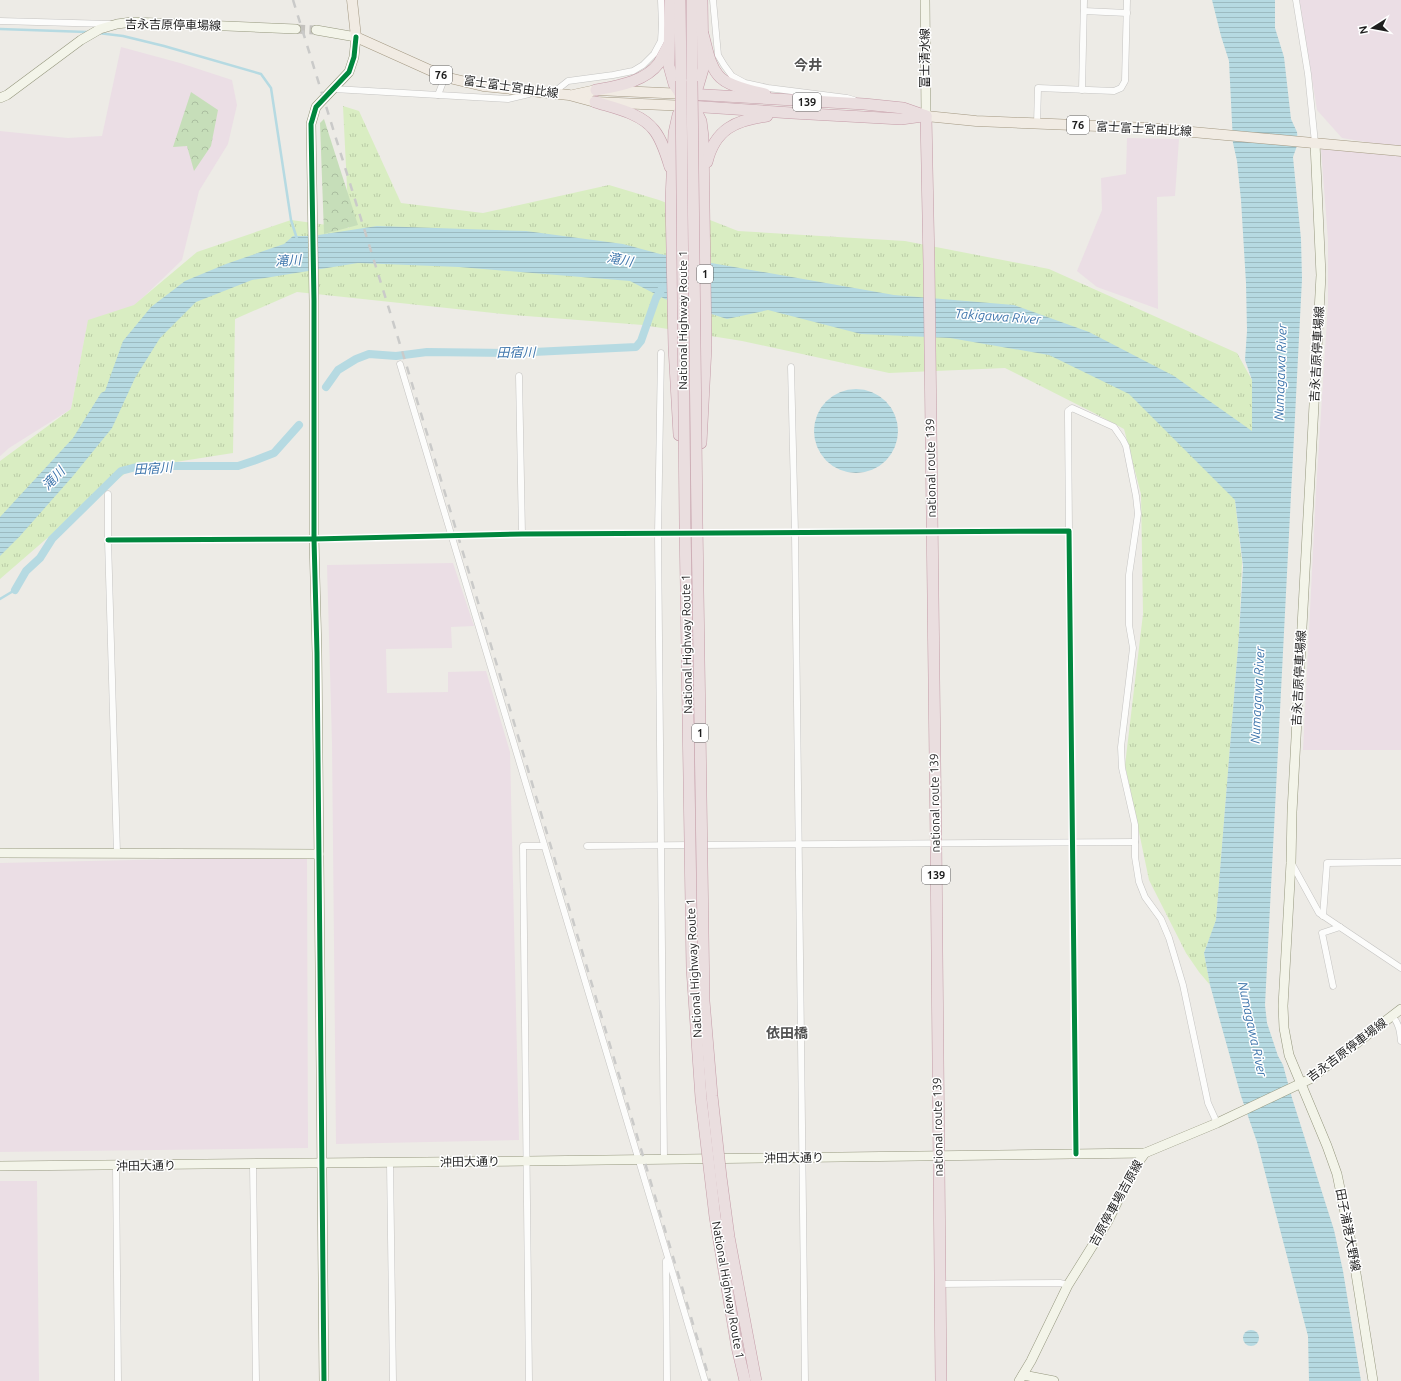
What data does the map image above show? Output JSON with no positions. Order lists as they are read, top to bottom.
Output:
{
  "streets": {
    "highway": [
      "139",
      "1",
      "National Highway Route 1",
      "national route 139"
    ],
    "main road": ["76", "富士富士宮由比線"],
    "street": [
      "吉永吉原停車場線",
      "富士清水線",
      "沖田大通り",
      "吉原停車場吉原線",
      "田子浦港大野線"
    ]
  },
  "crossings": [
    ["吉永吉原停車場線", "76"],
    ["吉永吉原停車場線", "富士富士宮由比線"],
    ["吉永吉原停車場線", "吉原停車場吉原線"],
    ["吉永吉原停車場線", "田子浦港大野線"],
    ["富士清水線", "富士富士宮由比線"],
    ["富士清水線", "139"],
    ["富士清水線", "national route 139"],
    ["76", "富士富士宮由比線"],
    ["富士富士宮由比線", "139"],
    ["富士富士宮由比線", "1"],
    ["富士富士宮由比線", "national route 139"],
    ["139", "1"],
    ["139", "national route 139"],
    ["1", "National Highway Route 1"],
    ["national route 139", "沖田大通り"],
    ["沖田大通り", "吉原停車場吉原線"],
    ["吉原停車場吉原線", "田子浦港大野線"]
  ],
  "districts": ["今井", "依田橋"],
  "water": [
    "滝川",
    "Takigawa River",
    "田宿川",
    "Numagawa River"
  ],
  "north": "left"
}
